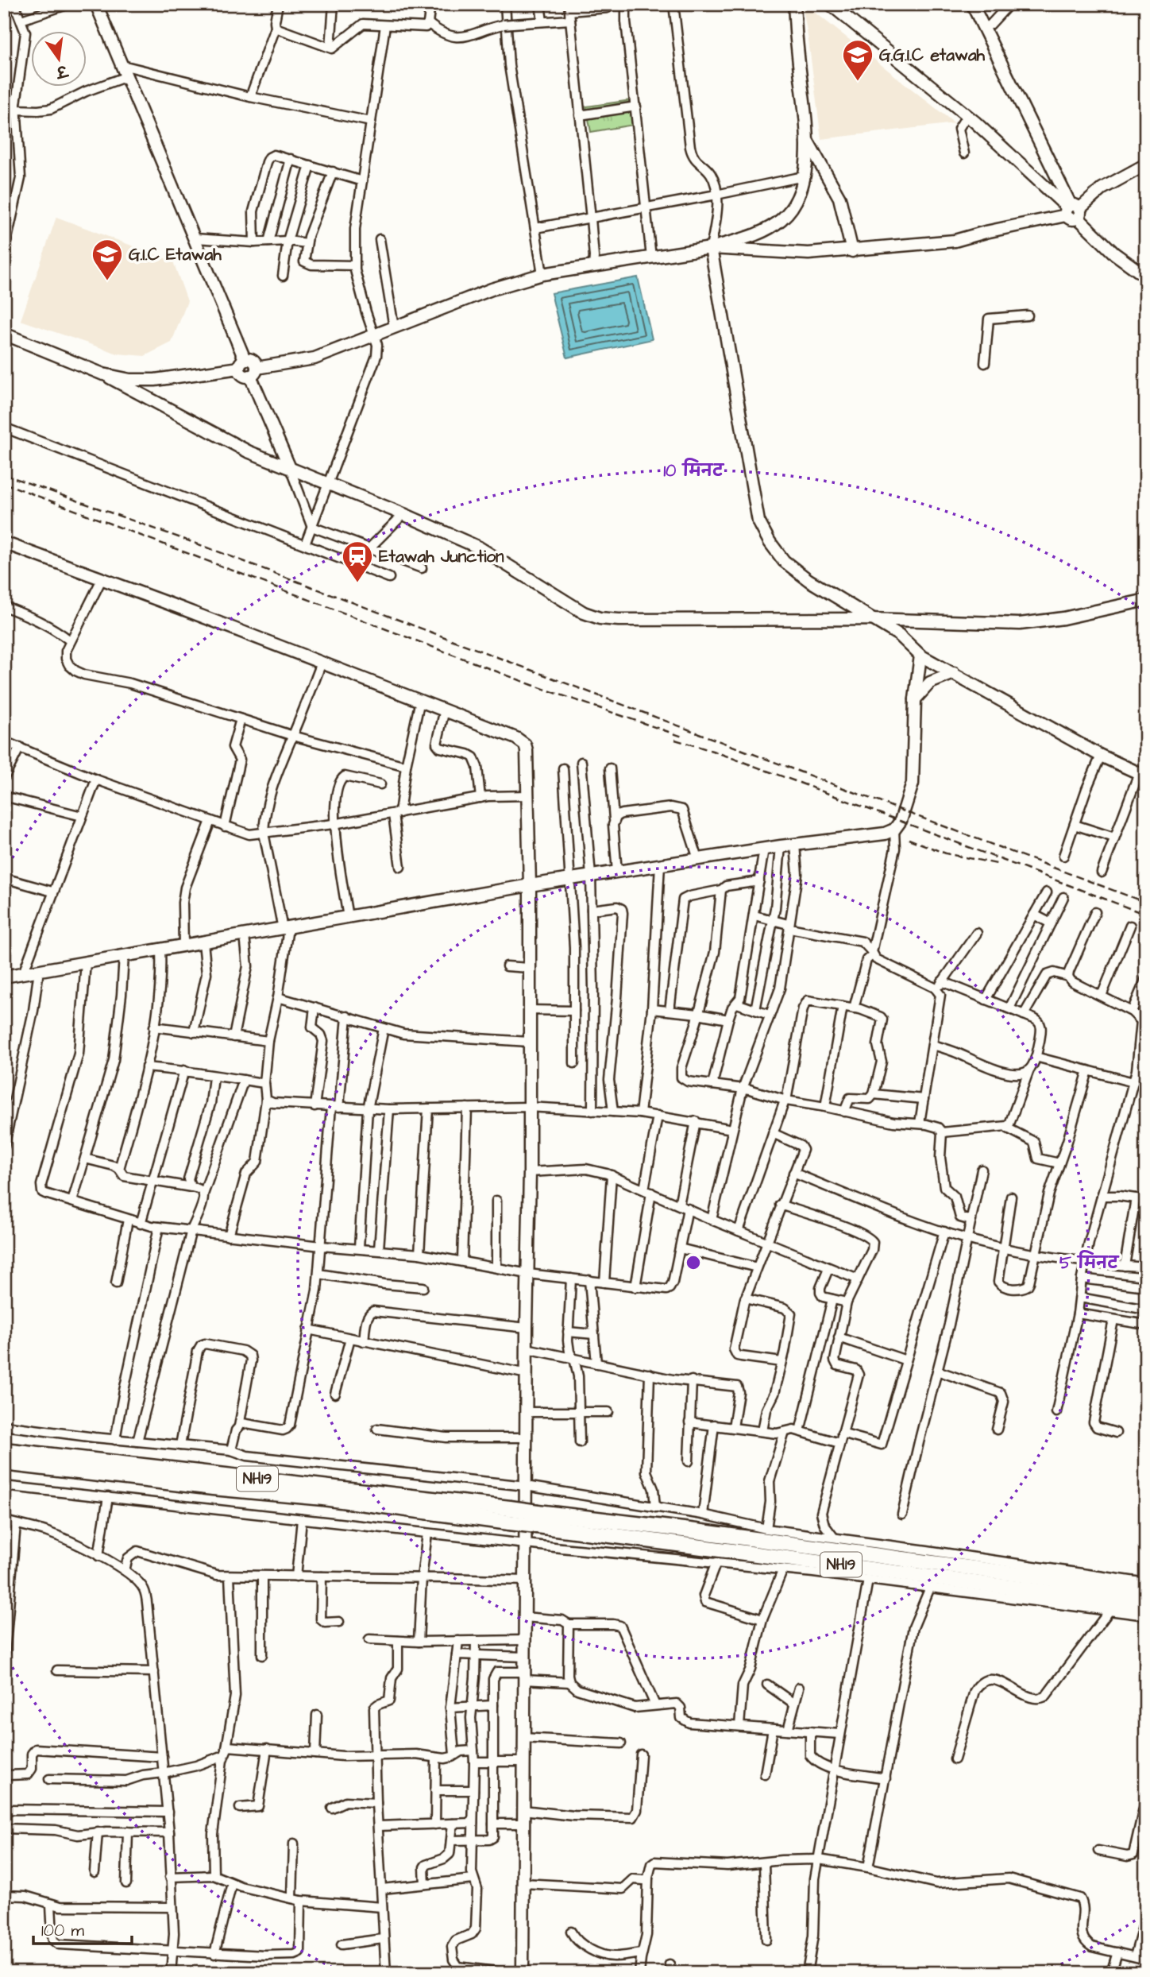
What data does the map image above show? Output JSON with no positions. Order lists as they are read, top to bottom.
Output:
{
  "streets": {
    "highway": ["NH19"]
  },
  "places": {
    "school or university": ["G.G.I.C etawah", "G.I.C Etawah"],
    "station": ["Etawah Junction"]
  },
  "scale_bar": "100 m",
  "north": "bottom",
  "rings": ["10 मिनट", "5 मिनट"]
}
